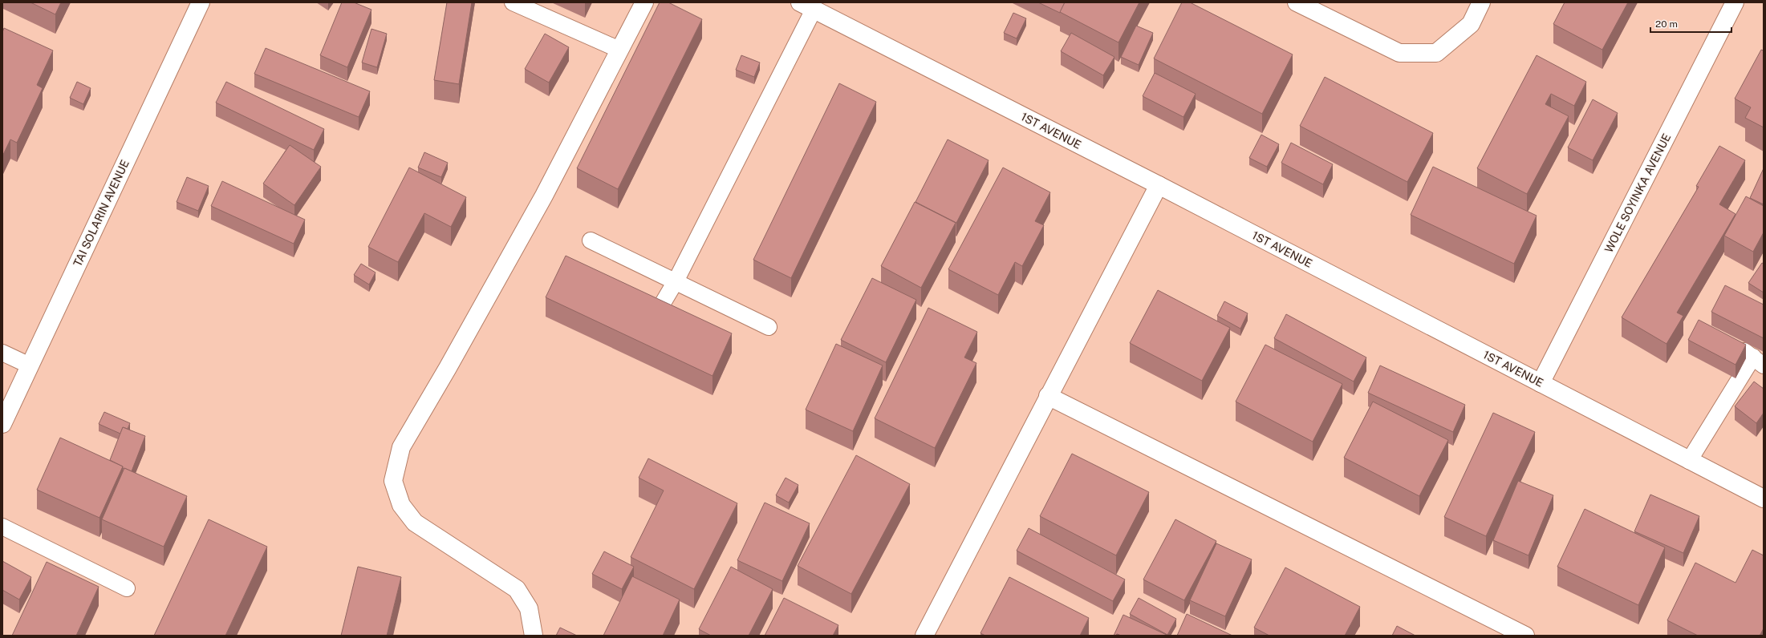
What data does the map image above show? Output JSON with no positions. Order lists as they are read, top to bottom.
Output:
{
  "streets": {
    "street": ["1ST AVENUE", "WOLE SOYINKA AVENUE", "TAI SOLARIN AVENUE"]
  },
  "crossings": [
    ["1ST AVENUE", "WOLE SOYINKA AVENUE"]
  ],
  "scale_bar": "20 m"
}
